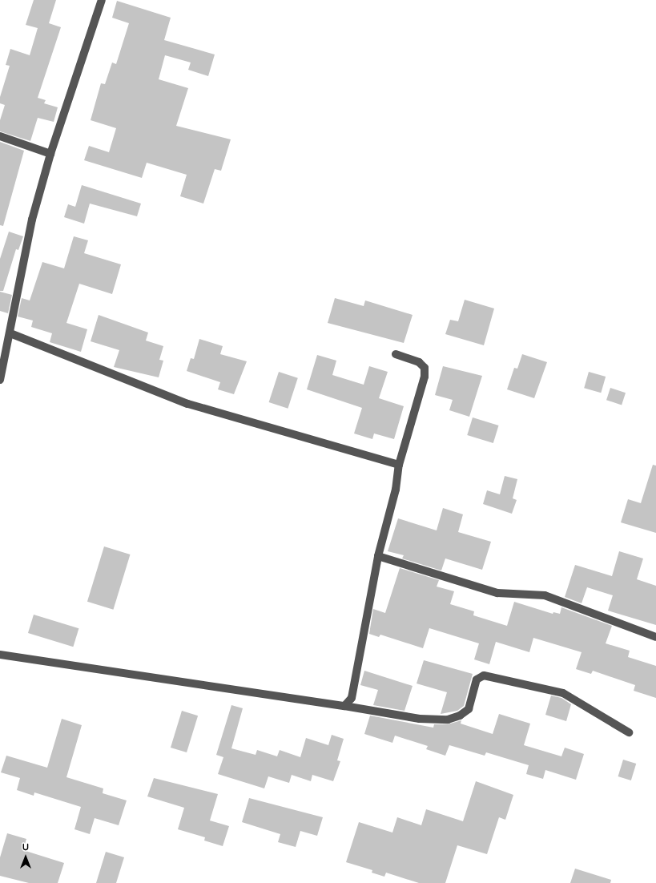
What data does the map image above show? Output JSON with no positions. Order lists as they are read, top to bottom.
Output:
{
  "north": "top"
}
